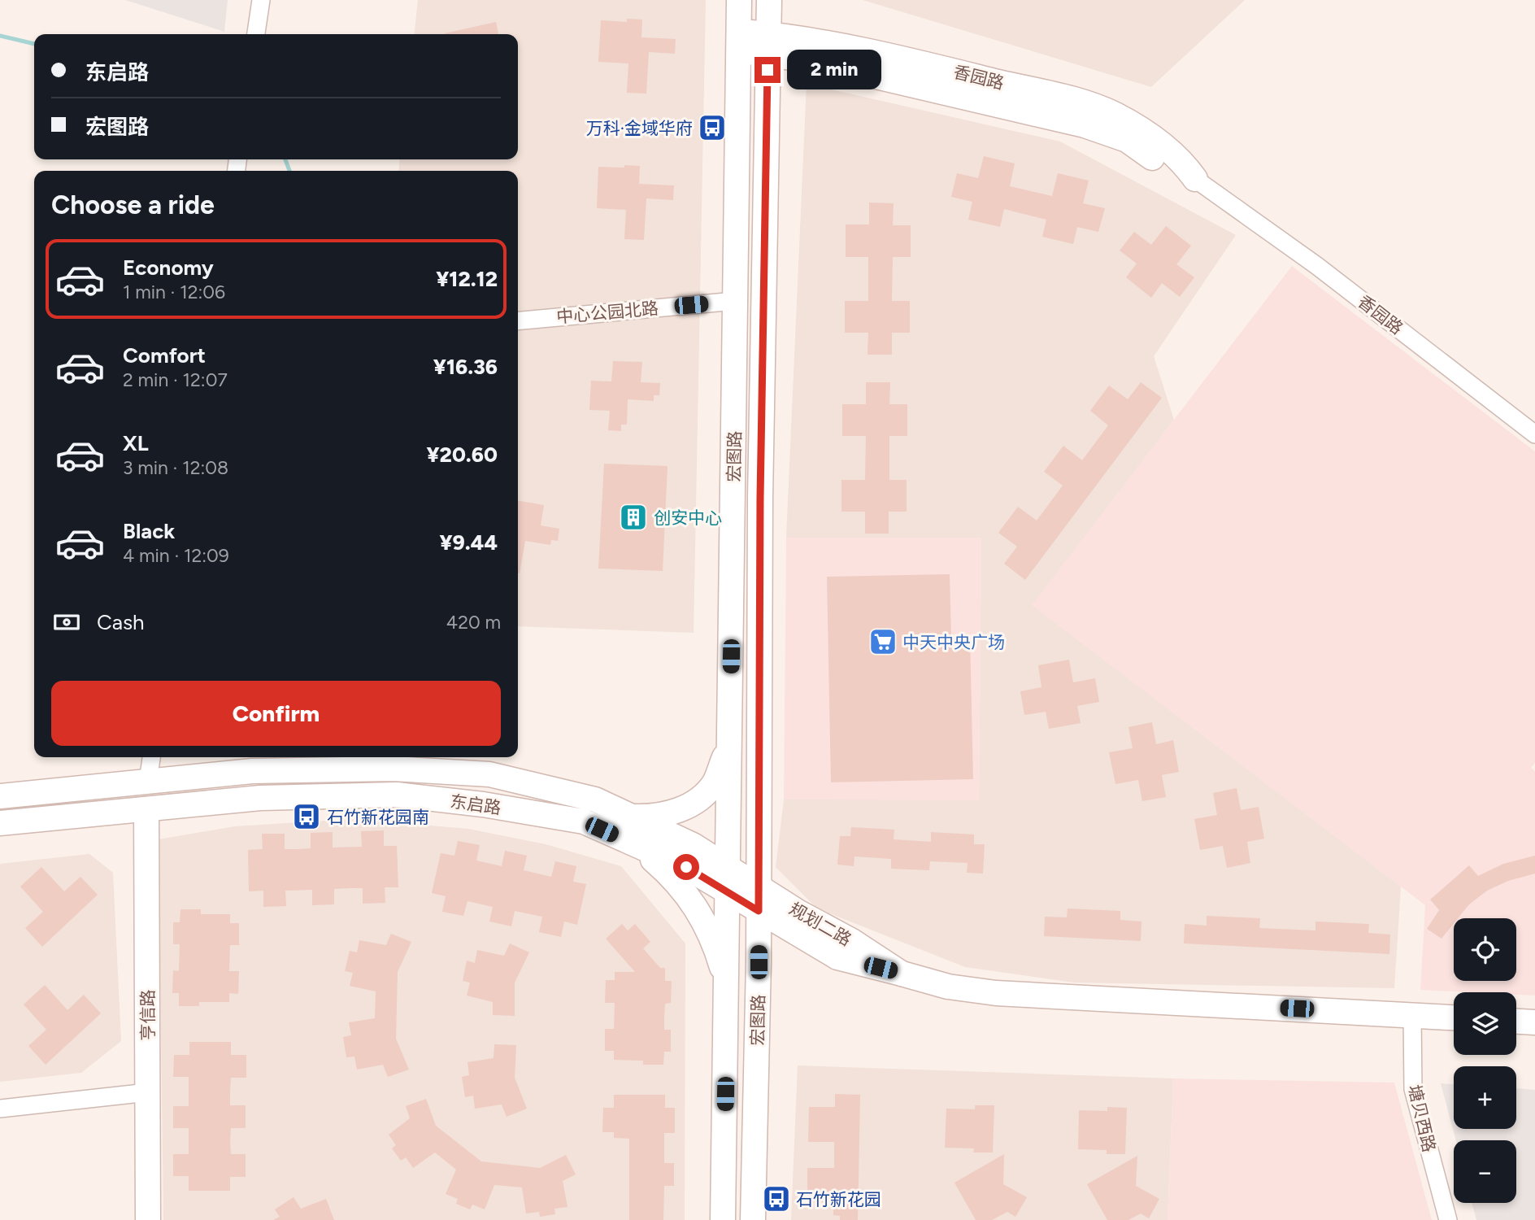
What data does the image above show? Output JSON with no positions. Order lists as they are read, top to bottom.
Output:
{
  "streets": {
    "main road": [
      "香园路",
      "宏图路",
      "东启路",
      "规划二路",
      "亨信路"
    ],
    "street": ["中心公园北路", "塘贝西路"]
  },
  "crossings": [
    ["香园路", "宏图路"],
    ["中心公园北路", "宏图路"],
    ["宏图路", "东启路"],
    ["宏图路", "规划二路"],
    ["东启路", "规划二路"],
    ["东启路", "亨信路"]
  ],
  "places": {
    "bus stop": ["万科·金域华府", "石竹新花园南", "石竹新花园"],
    "building": ["创安中心"],
    "supermarket": ["中天中央广场"]
  },
  "page": {
    "banner": ["东启路", "宏图路"],
    "bubble": "2 min",
    "heading": "Choose a ride",
    "list": [
      {
        "name": "Economy",
        "note": "1 min · 12:06",
        "value": "¥12.12"
      },
      {
        "name": "Comfort",
        "note": "2 min · 12:07",
        "value": "¥16.36"
      },
      {
        "name": "XL",
        "note": "3 min · 12:08",
        "value": "¥20.60"
      },
      {
        "name": "Black",
        "note": "4 min · 12:09",
        "value": "¥9.44"
      }
    ],
    "pay": ["Cash", "420 m"],
    "buttons": "Confirm",
    "map_buttons": ["+", "−"]
  }
}
